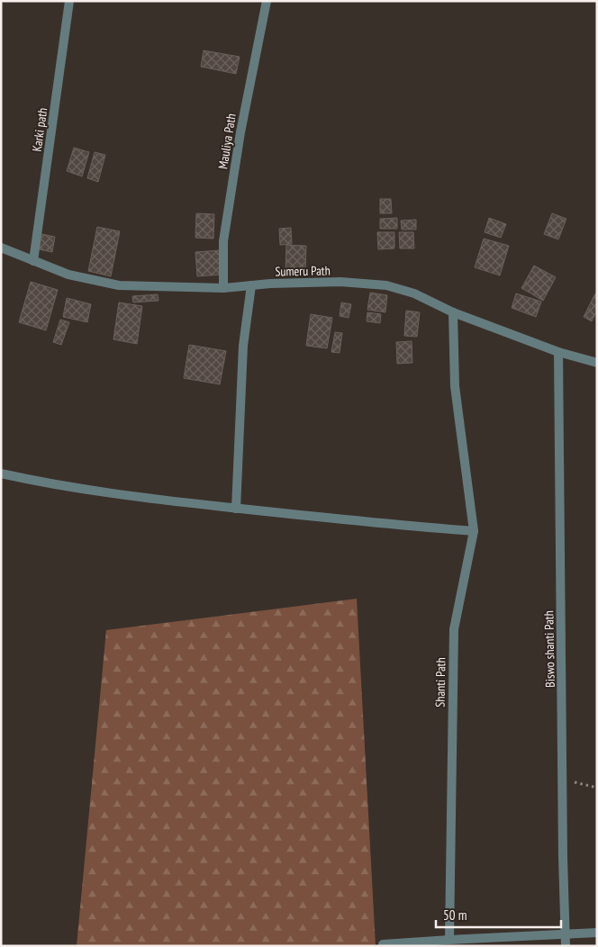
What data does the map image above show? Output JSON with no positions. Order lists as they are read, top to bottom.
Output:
{
  "streets": {
    "street": [
      "Karki path",
      "Mauliya Path",
      "Sumeru Path",
      "Biswo shanti Path",
      "Shanti Path"
    ]
  },
  "crossings": [
    ["Karki path", "Sumeru Path"],
    ["Mauliya Path", "Sumeru Path"],
    ["Sumeru Path", "Biswo shanti Path"],
    ["Sumeru Path", "Shanti Path"]
  ],
  "scale_bar": "50 m"
}
